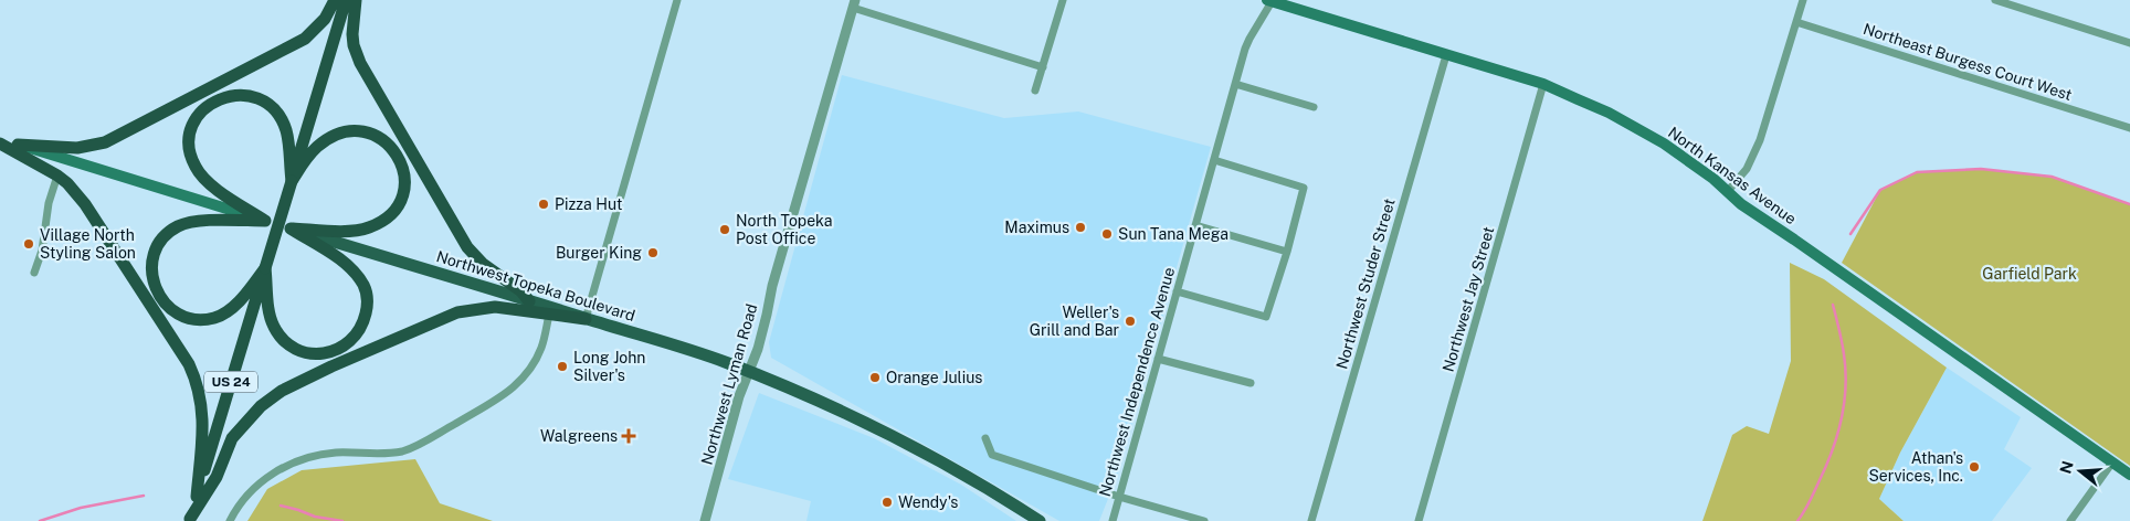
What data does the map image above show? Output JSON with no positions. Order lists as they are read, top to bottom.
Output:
{
  "streets": {
    "highway": ["US 24"],
    "main road": ["North Kansas Avenue", "Northwest Topeka Boulevard"],
    "street": [
      "Northeast Burgess Court West",
      "Northwest Studer Street",
      "Northwest Jay Street",
      "Northwest Independence Avenue",
      "Northwest Lyman Road"
    ]
  },
  "crossings": [
    ["North Kansas Avenue", "Northwest Studer Street"],
    ["North Kansas Avenue", "Northwest Jay Street"],
    ["North Kansas Avenue", "Northwest Independence Avenue"],
    ["Northwest Topeka Boulevard", "Northwest Lyman Road"]
  ],
  "parks": ["Garfield Park"],
  "places": {
    "other": [
      "Pizza Hut",
      "Maximus",
      "North Topeka Post Office",
      "Sun Tana Mega",
      "Village North Styling Salon",
      "Burger King",
      "Weller's Grill and Bar",
      "Long John Silver's",
      "Orange Julius",
      "Athan's Services, Inc.",
      "Wendy's"
    ],
    "health": ["Walgreens"]
  },
  "north": "left"
}
